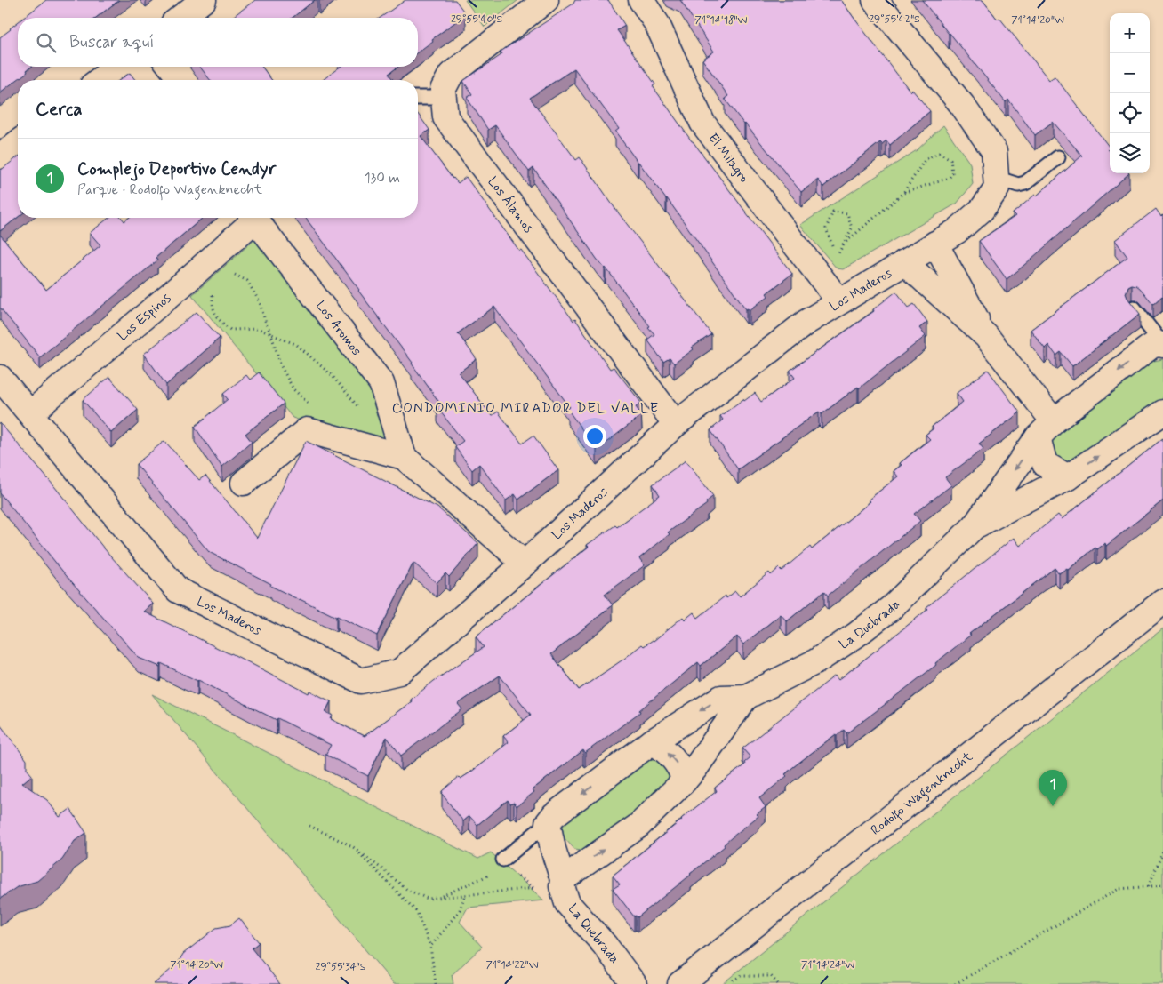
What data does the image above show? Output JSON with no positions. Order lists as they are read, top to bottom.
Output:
{
  "streets": {
    "street": [
      "El Milagro",
      "Los Álamos",
      "Los Maderos",
      "Los Espinos",
      "Los Aromos",
      "La Quebrada",
      "Rodolfo Wagenknecht"
    ]
  },
  "crossings": [
    ["El Milagro", "Los Maderos"],
    ["Los Álamos", "Los Maderos"],
    ["Los Maderos", "Los Espinos"]
  ],
  "districts": ["CONDOMINIO MIRADOR DEL VALLE"],
  "page": {
    "map_buttons": ["+", "−"],
    "search": "Buscar aquí",
    "heading": "Cerca",
    "list": [
      {
        "mark": "1",
        "name": "Complejo Deportivo Cendyr",
        "note": "Parque · Rodolfo Wagenknecht",
        "value": "130 m"
      }
    ],
    "pins": "1"
  },
  "coordinates": [
    "29°55'42\"S",
    "29°55'40\"S",
    "71°14'18\"W",
    "71°14'20\"W",
    "71°14'22\"W",
    "71°14'24\"W",
    "29°55'34\"S"
  ]
}
